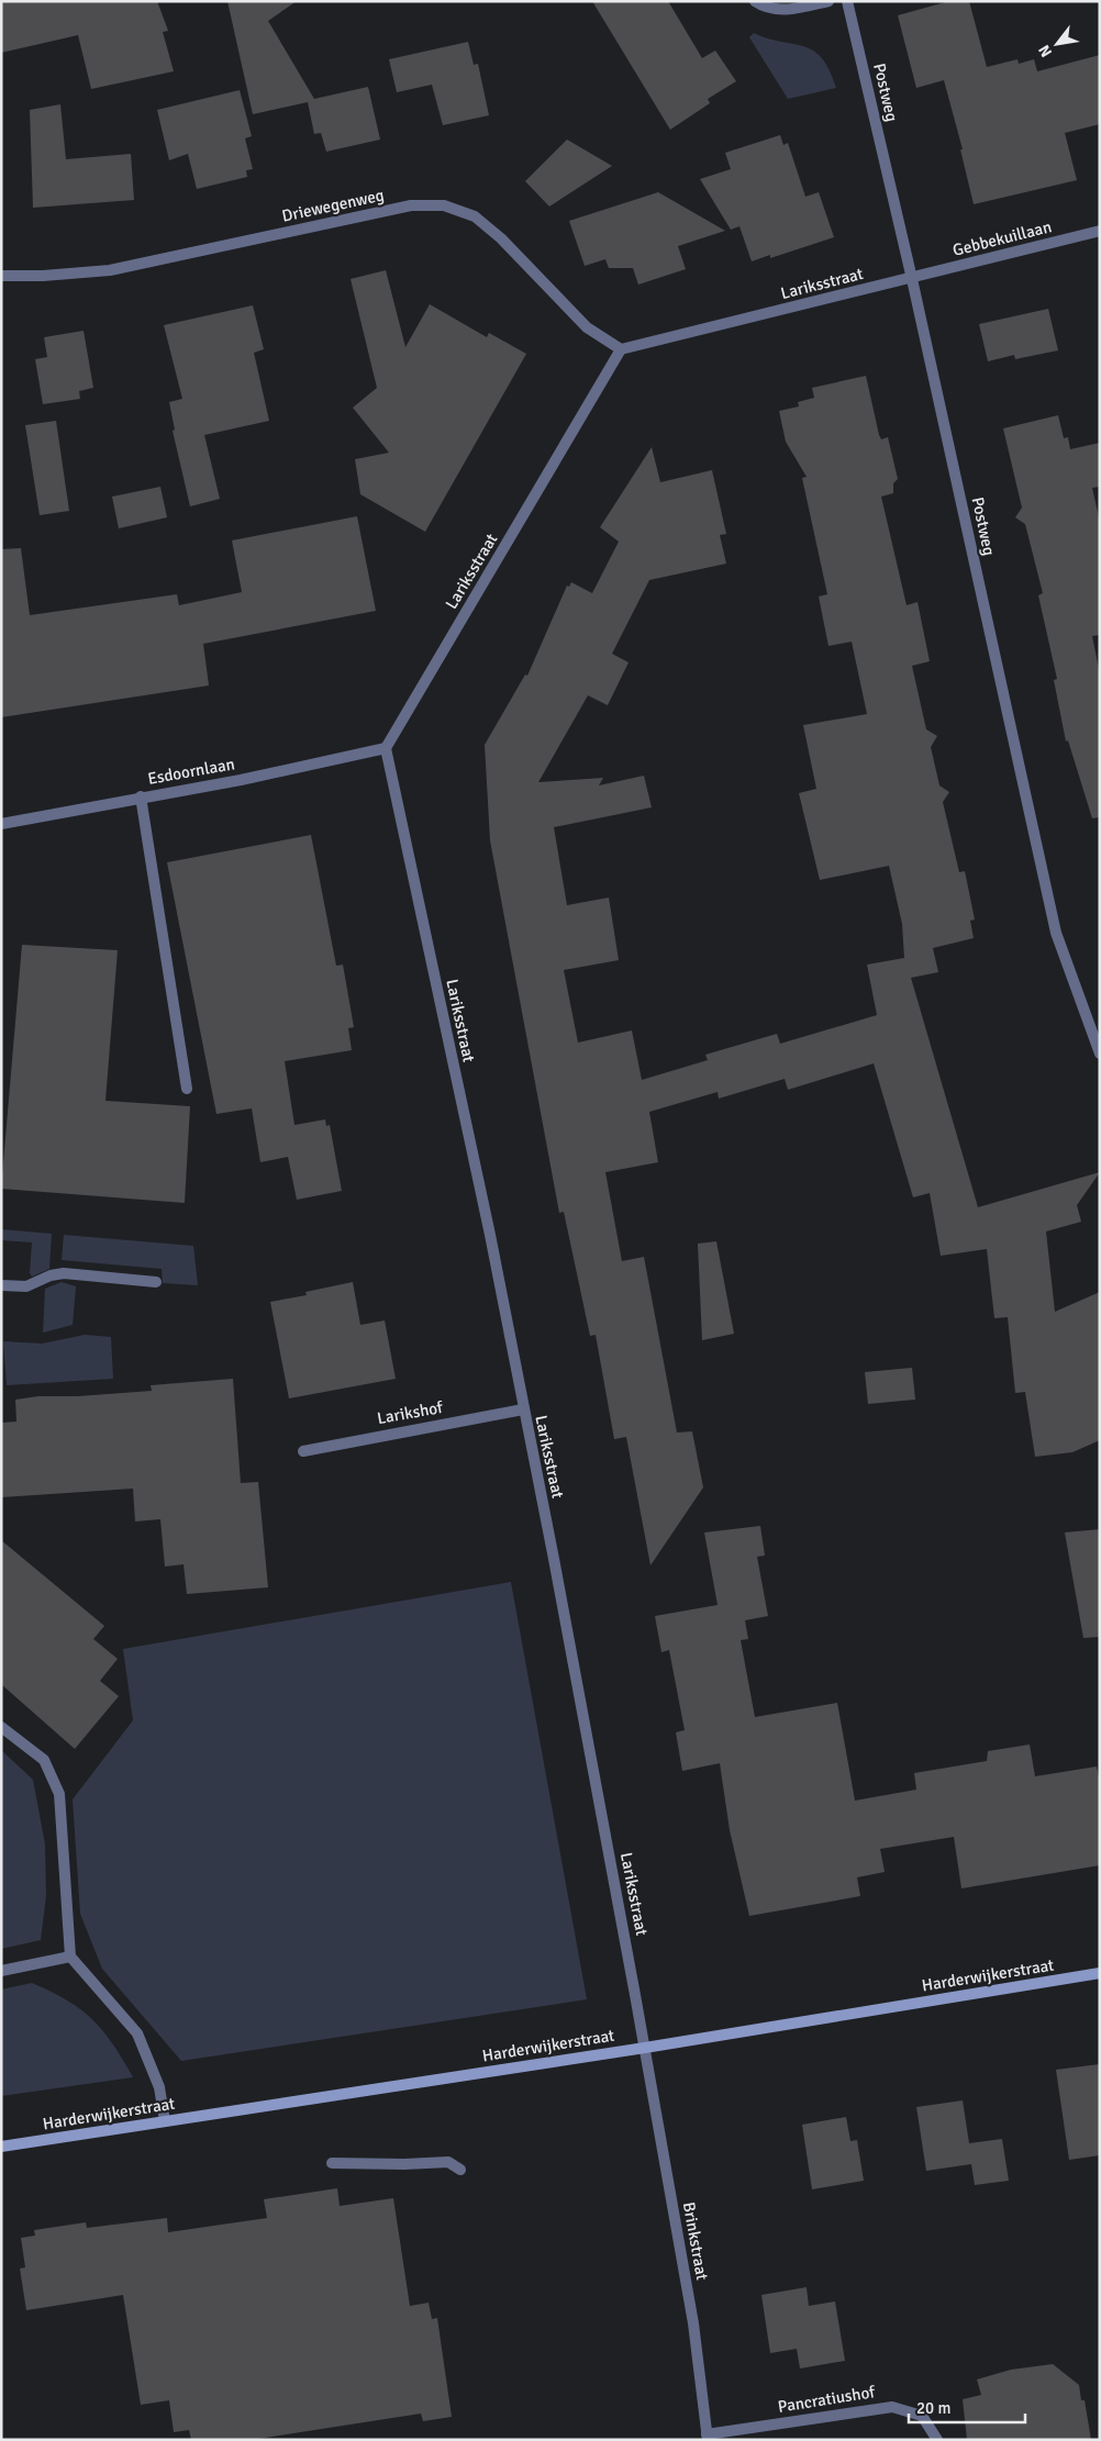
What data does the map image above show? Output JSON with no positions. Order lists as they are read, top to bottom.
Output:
{
  "streets": {
    "main road": ["Harderwijkerstraat"],
    "street": [
      "Postweg",
      "Driewegenweg",
      "Gebbekuillaan",
      "Lariksstraat",
      "Esdoornlaan",
      "Larikshof",
      "Brinkstraat",
      "Pancratiushof"
    ]
  },
  "crossings": [
    ["Postweg", "Gebbekuillaan"],
    ["Postweg", "Lariksstraat"],
    ["Driewegenweg", "Lariksstraat"],
    ["Gebbekuillaan", "Lariksstraat"],
    ["Lariksstraat", "Esdoornlaan"],
    ["Lariksstraat", "Larikshof"],
    ["Lariksstraat", "Harderwijkerstraat"],
    ["Lariksstraat", "Brinkstraat"],
    ["Harderwijkerstraat", "Brinkstraat"],
    ["Brinkstraat", "Pancratiushof"]
  ],
  "scale_bar": "20 m",
  "north": "bottom left"
}
